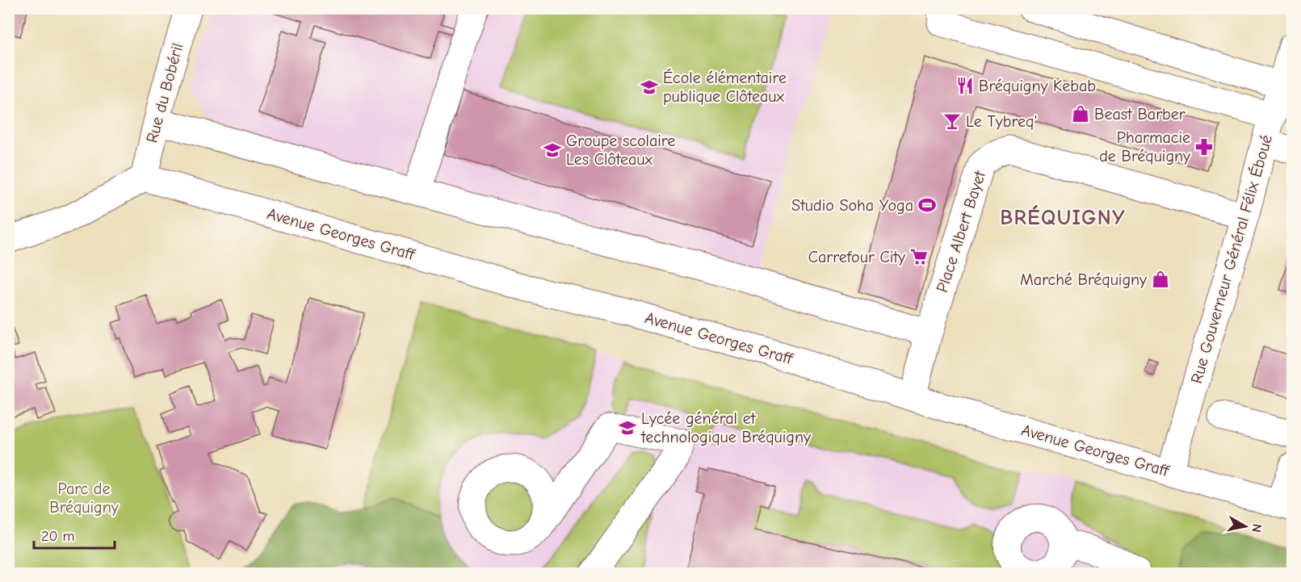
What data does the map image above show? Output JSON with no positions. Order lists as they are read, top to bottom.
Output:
{
  "streets": {
    "street": [
      "Rue du Bobéril",
      "Place Albert Bayet",
      "Avenue Georges Graff",
      "Rue Gouverneur Général Félix Éboué"
    ]
  },
  "crossings": [
    ["Rue du Bobéril", "Avenue Georges Graff"],
    ["Place Albert Bayet", "Avenue Georges Graff"],
    ["Place Albert Bayet", "Rue Gouverneur Général Félix Éboué"],
    ["Avenue Georges Graff", "Rue Gouverneur Général Félix Éboué"]
  ],
  "districts": ["BRÉQUIGNY"],
  "parks": ["Parc de Bréquigny"],
  "places": {
    "restaurant": ["Bréquigny Kebab"],
    "school or university": ["École élémentaire publique Clôteaux", "Groupe scolaire Les Clôteaux", "Lycée général et technologique Bréquigny"],
    "shop": ["Beast Barber", "Marché Bréquigny"],
    "bar": ["Le Tybreq'"],
    "pharmacy": ["Pharmacie de Bréquigny"],
    "sports": ["Studio Soha Yoga"],
    "supermarket": ["Carrefour City"]
  },
  "scale_bar": "20 m",
  "north": "right"
}
